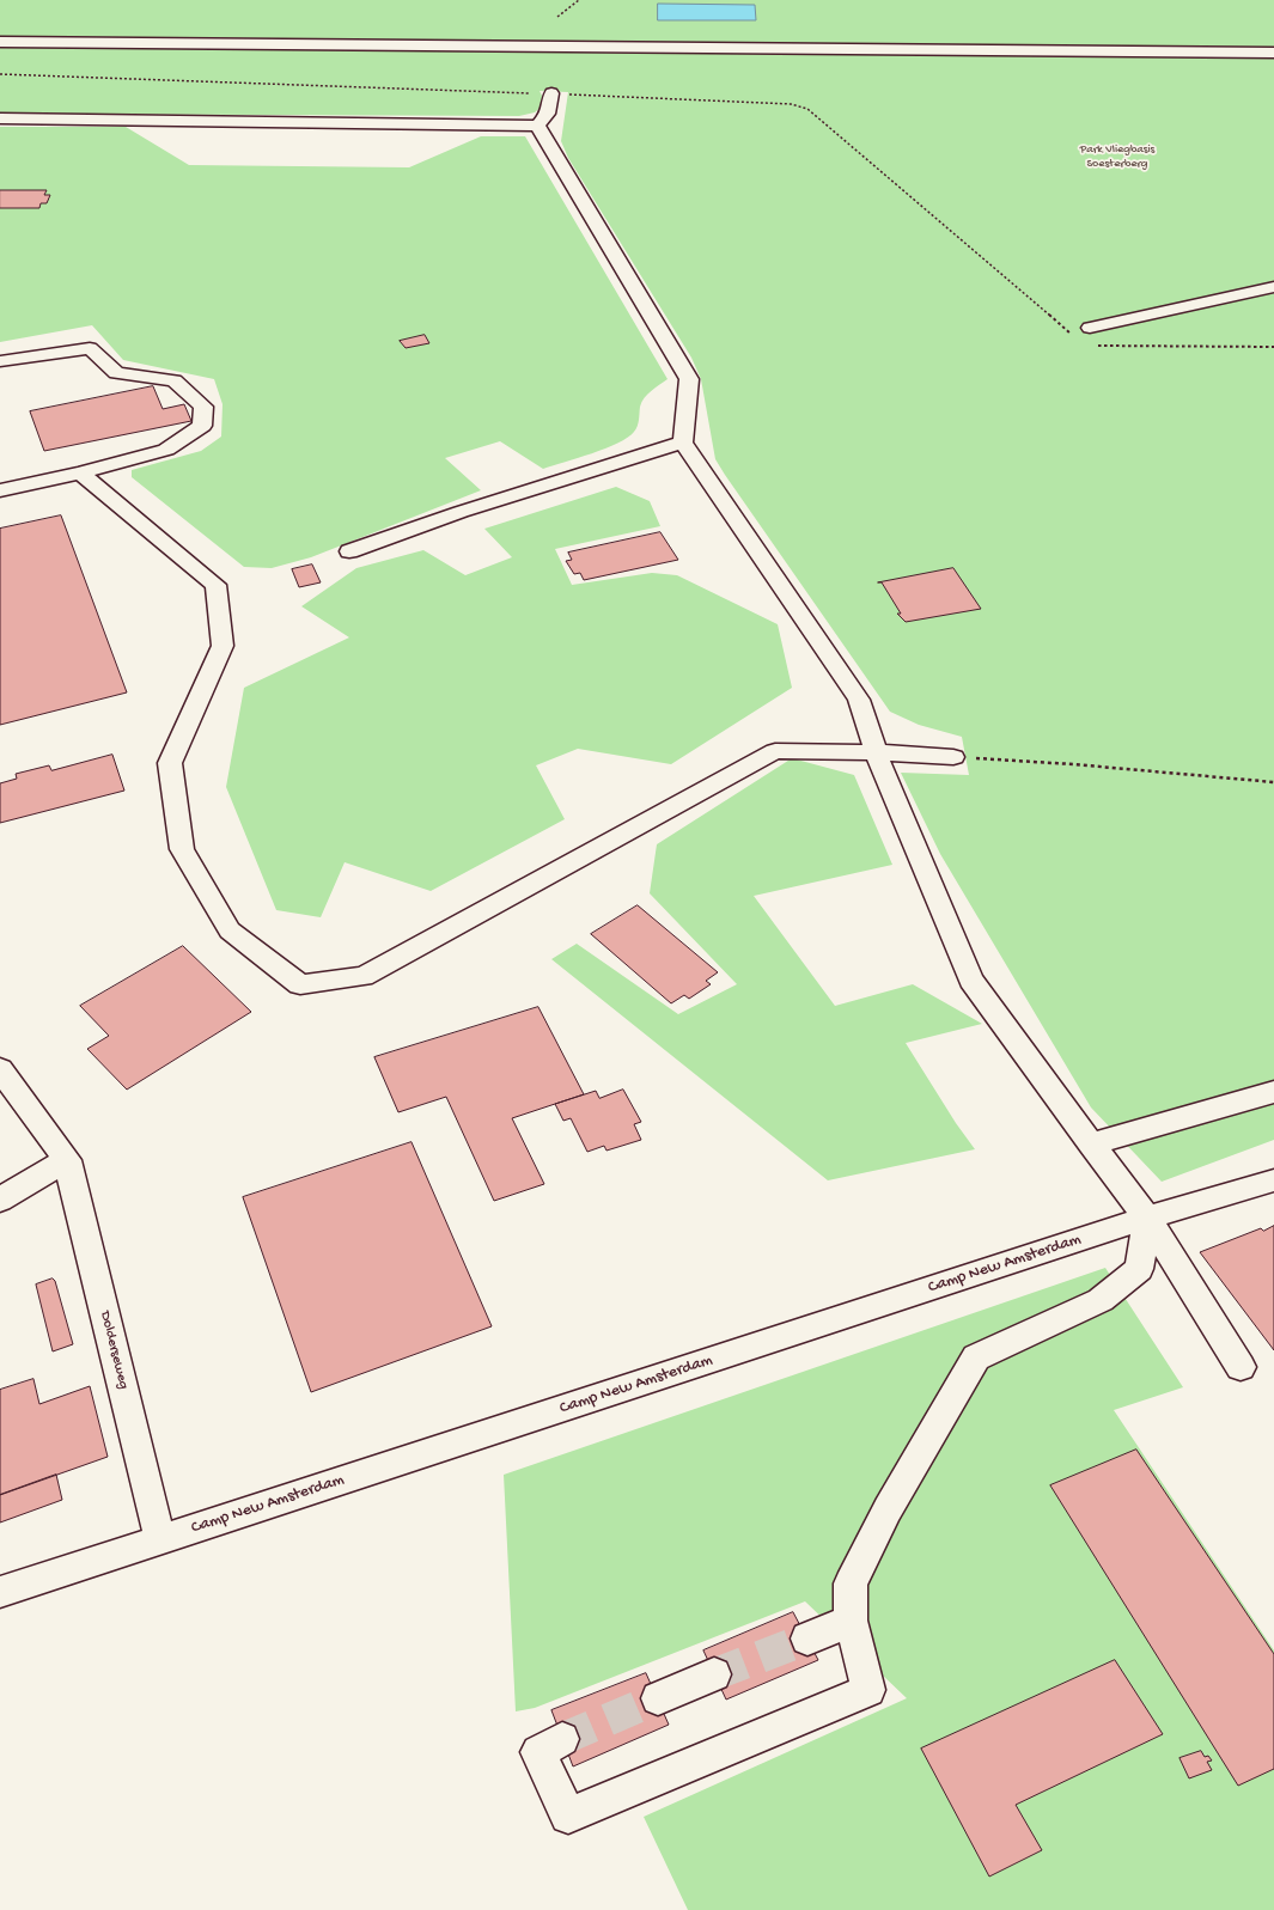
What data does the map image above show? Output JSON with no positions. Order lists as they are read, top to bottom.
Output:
{
  "streets": {
    "lane": ["Camp New Amsterdam", "Dolderseweg"]
  },
  "crossings": [
    ["Camp New Amsterdam", "Dolderseweg"]
  ],
  "parks": ["Park Vliegbasis Soesterberg"]
}
